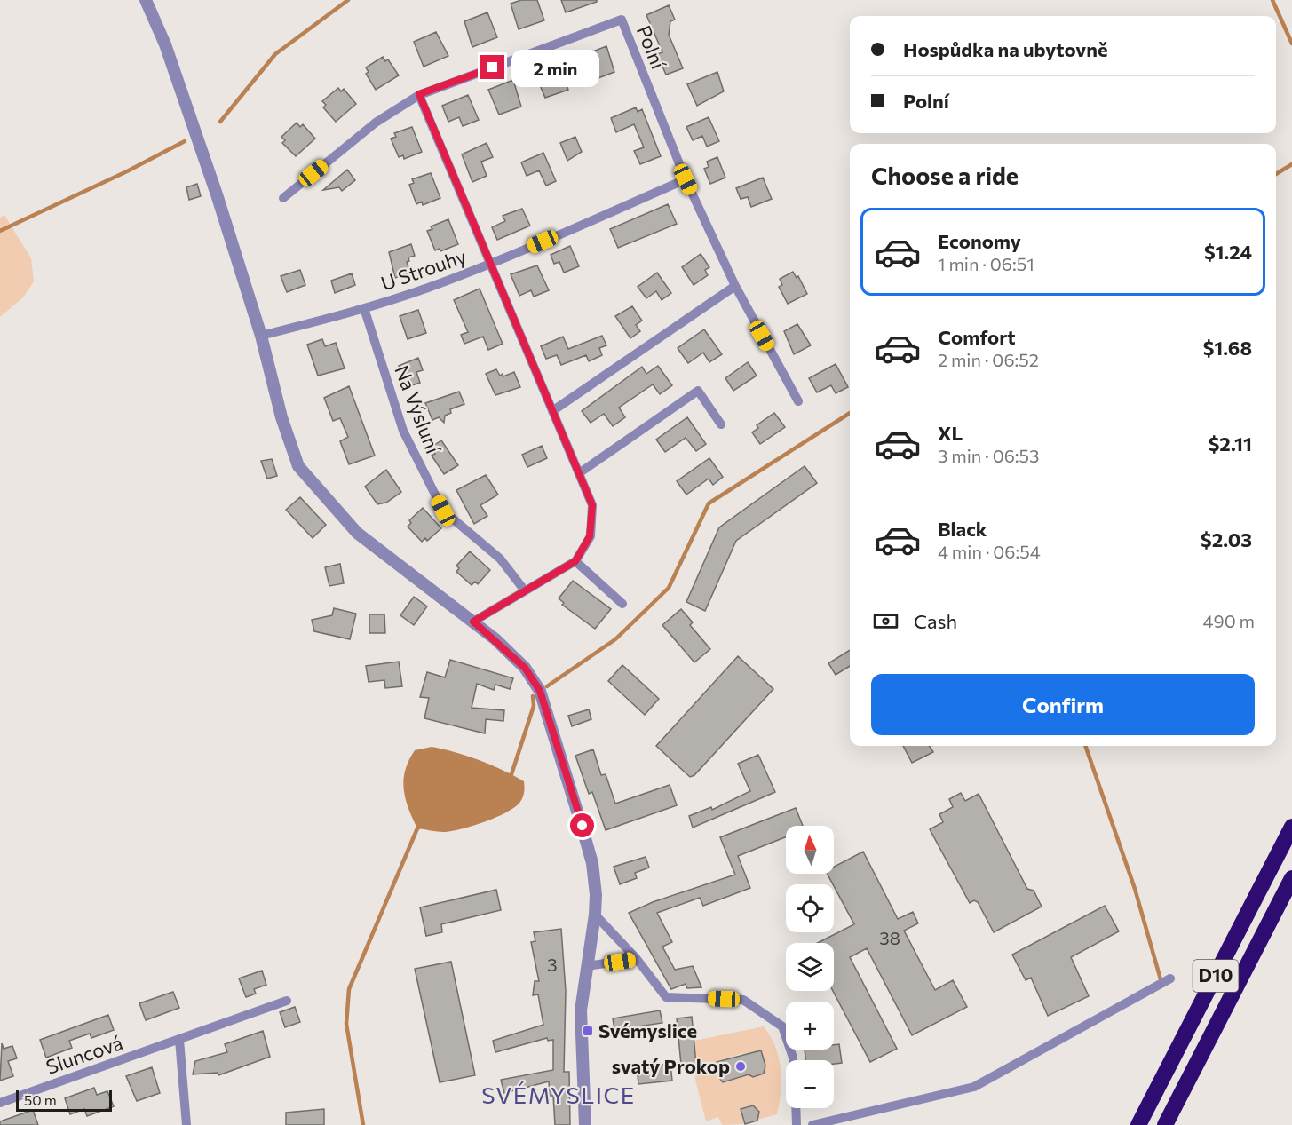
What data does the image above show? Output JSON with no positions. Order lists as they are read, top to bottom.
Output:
{
  "streets": {
    "highway": ["D10"],
    "street": [
      "Polní",
      "U Strouhy",
      "Na Výsluní",
      "Sluncová"
    ]
  },
  "crossings": [
    ["Polní", "U Strouhy"],
    ["U Strouhy", "Na Výsluní"]
  ],
  "districts": ["SVÉMYSLICE"],
  "places": {
    "transit": ["Svémyslice"],
    "other": ["svatý Prokop"]
  },
  "house_numbers": ["38", "3"],
  "scale_bar": "50 m",
  "north": "top",
  "page": {
    "banner": ["Hospůdka na ubytovně", "Polní"],
    "bubble": "2 min",
    "heading": "Choose a ride",
    "list": [
      {
        "name": "Economy",
        "note": "1 min · 06:51",
        "value": "$1.24"
      },
      {
        "name": "Comfort",
        "note": "2 min · 06:52",
        "value": "$1.68"
      },
      {
        "name": "XL",
        "note": "3 min · 06:53",
        "value": "$2.11"
      },
      {
        "name": "Black",
        "note": "4 min · 06:54",
        "value": "$2.03"
      }
    ],
    "pay": ["Cash", "490 m"],
    "buttons": "Confirm",
    "map_buttons": ["+", "−"],
    "scale": "50 m"
  }
}
